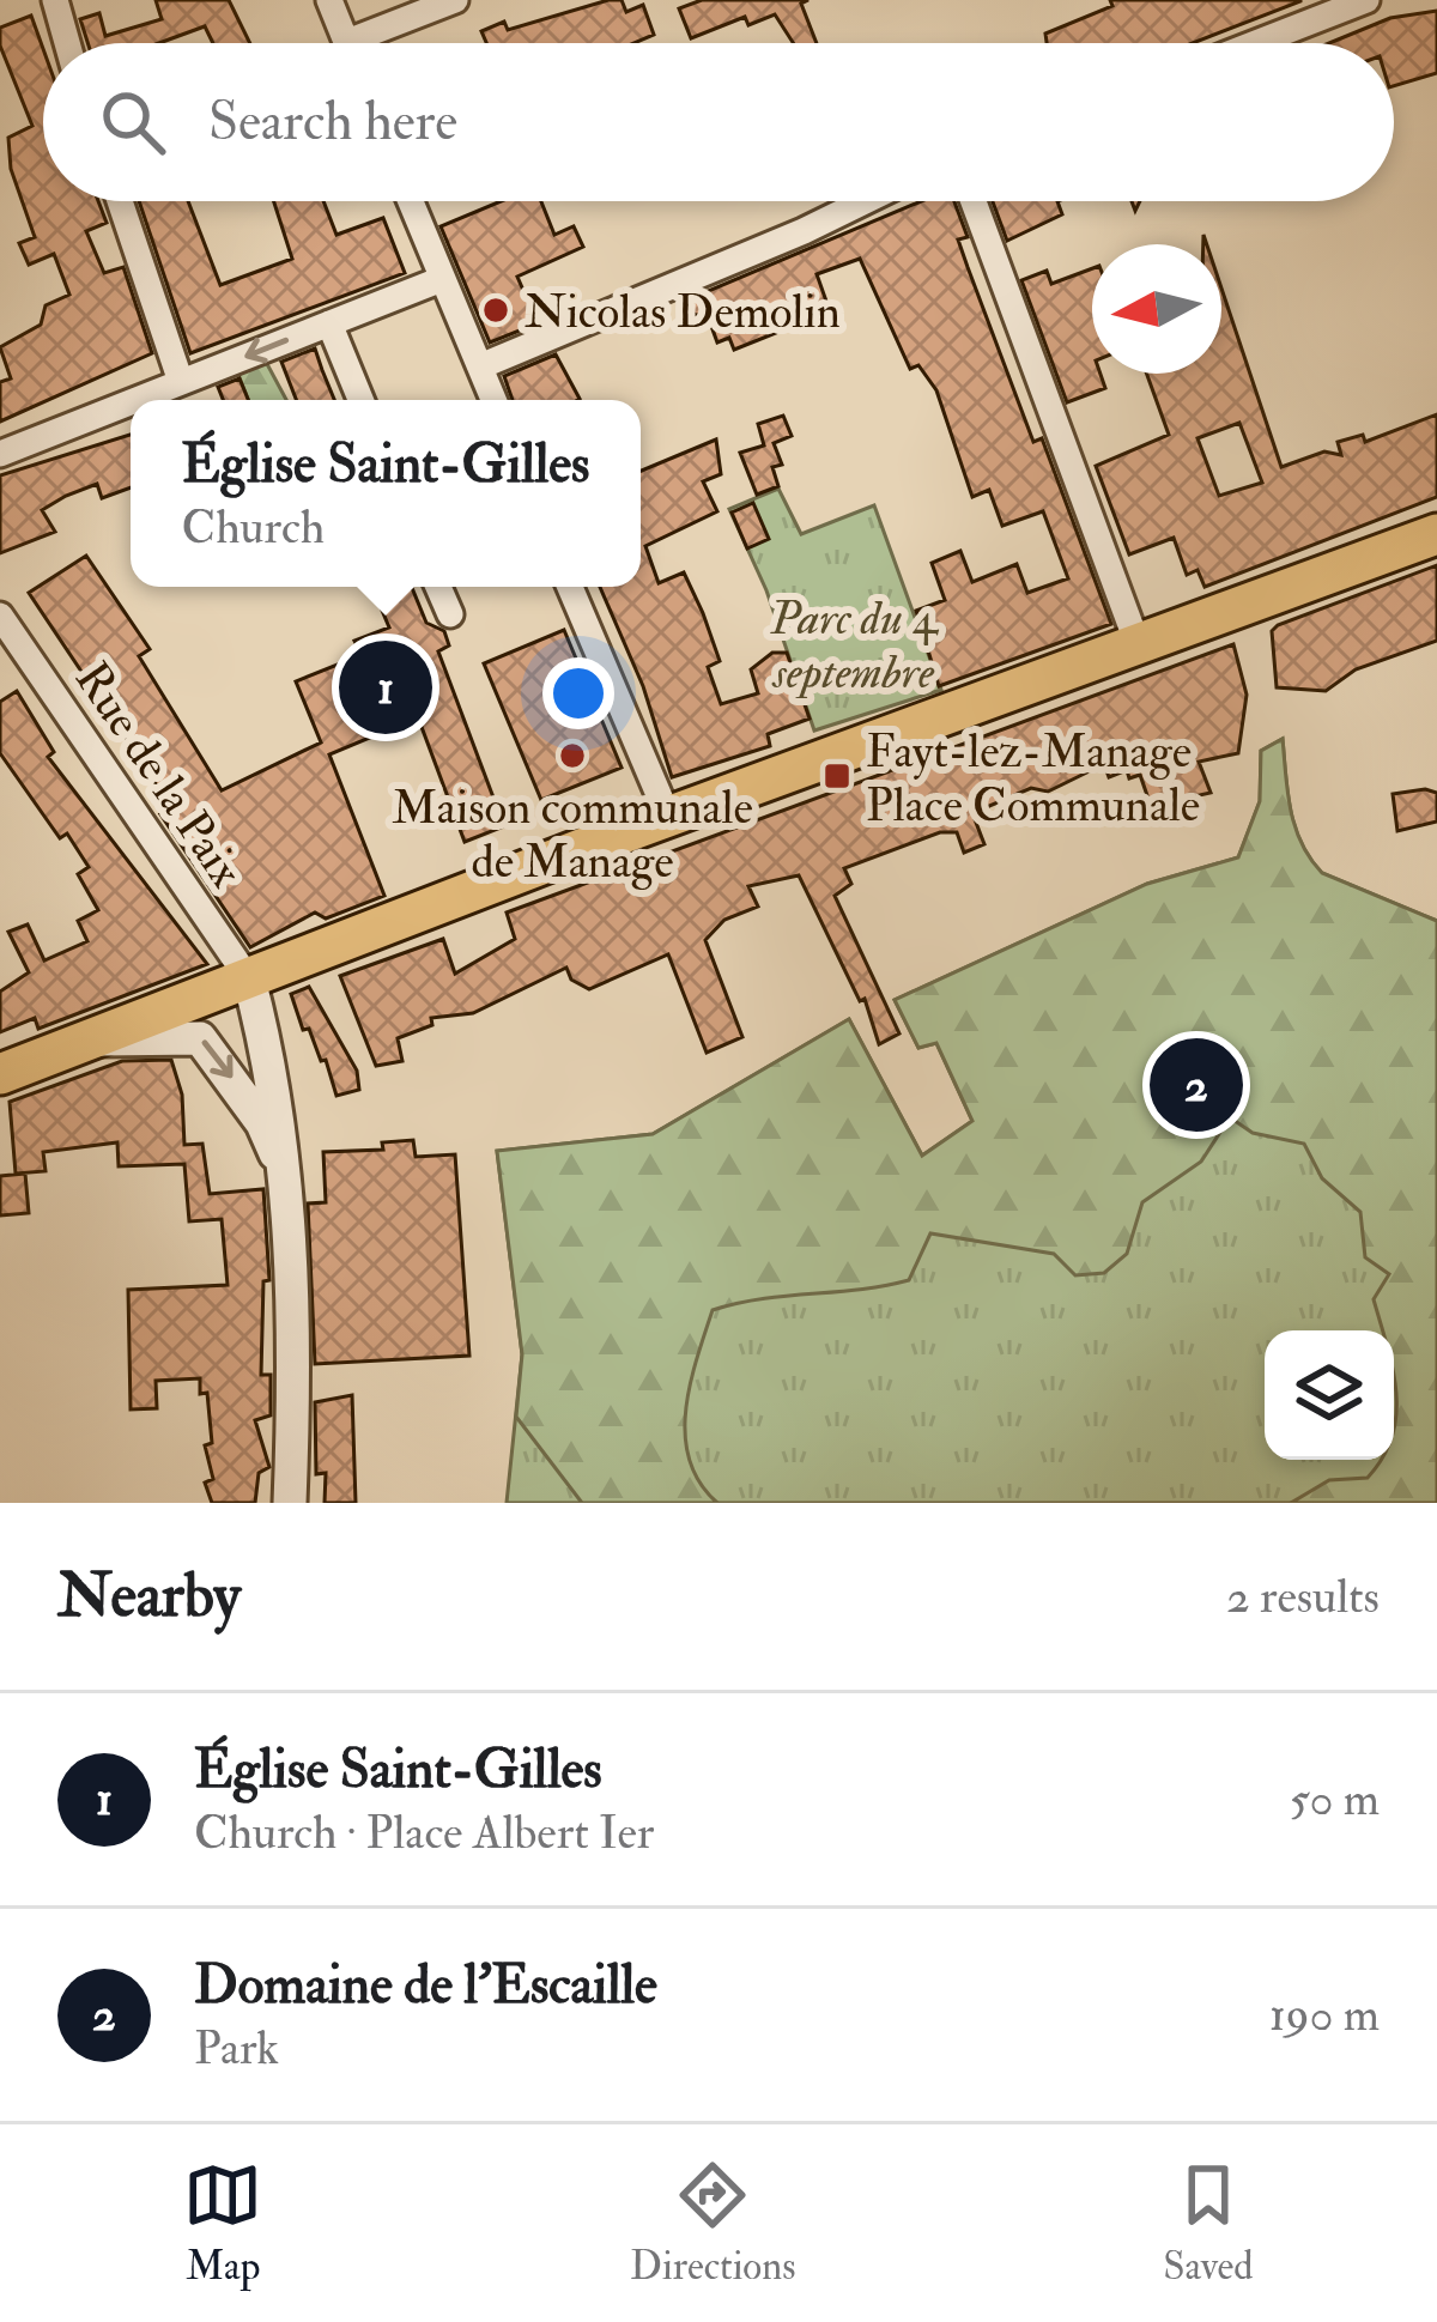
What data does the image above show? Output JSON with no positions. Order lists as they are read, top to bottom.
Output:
{
  "streets": {
    "street": ["Rue de la Paix"]
  },
  "parks": ["Parc du 4 septembre"],
  "places": {
    "other": ["Nicolas Demolin", "Maison communale de Manage"],
    "transit": ["Fayt-lez-Manage Place Communale"]
  },
  "north": "left",
  "page": {
    "search": "Search here",
    "popup": ["Église Saint-Gilles", "Church"],
    "pins": ["1", "2"],
    "heading": ["Nearby", "2 results"],
    "list": [
      {
        "mark": "1",
        "name": "Église Saint-Gilles",
        "note": "Church · Place Albert Ier",
        "value": "50 m"
      },
      {
        "mark": "2",
        "name": "Domaine de l'Escaille",
        "note": "Park",
        "value": "190 m"
      }
    ],
    "nav": ["Map", "Directions", "Saved"]
  }
}
